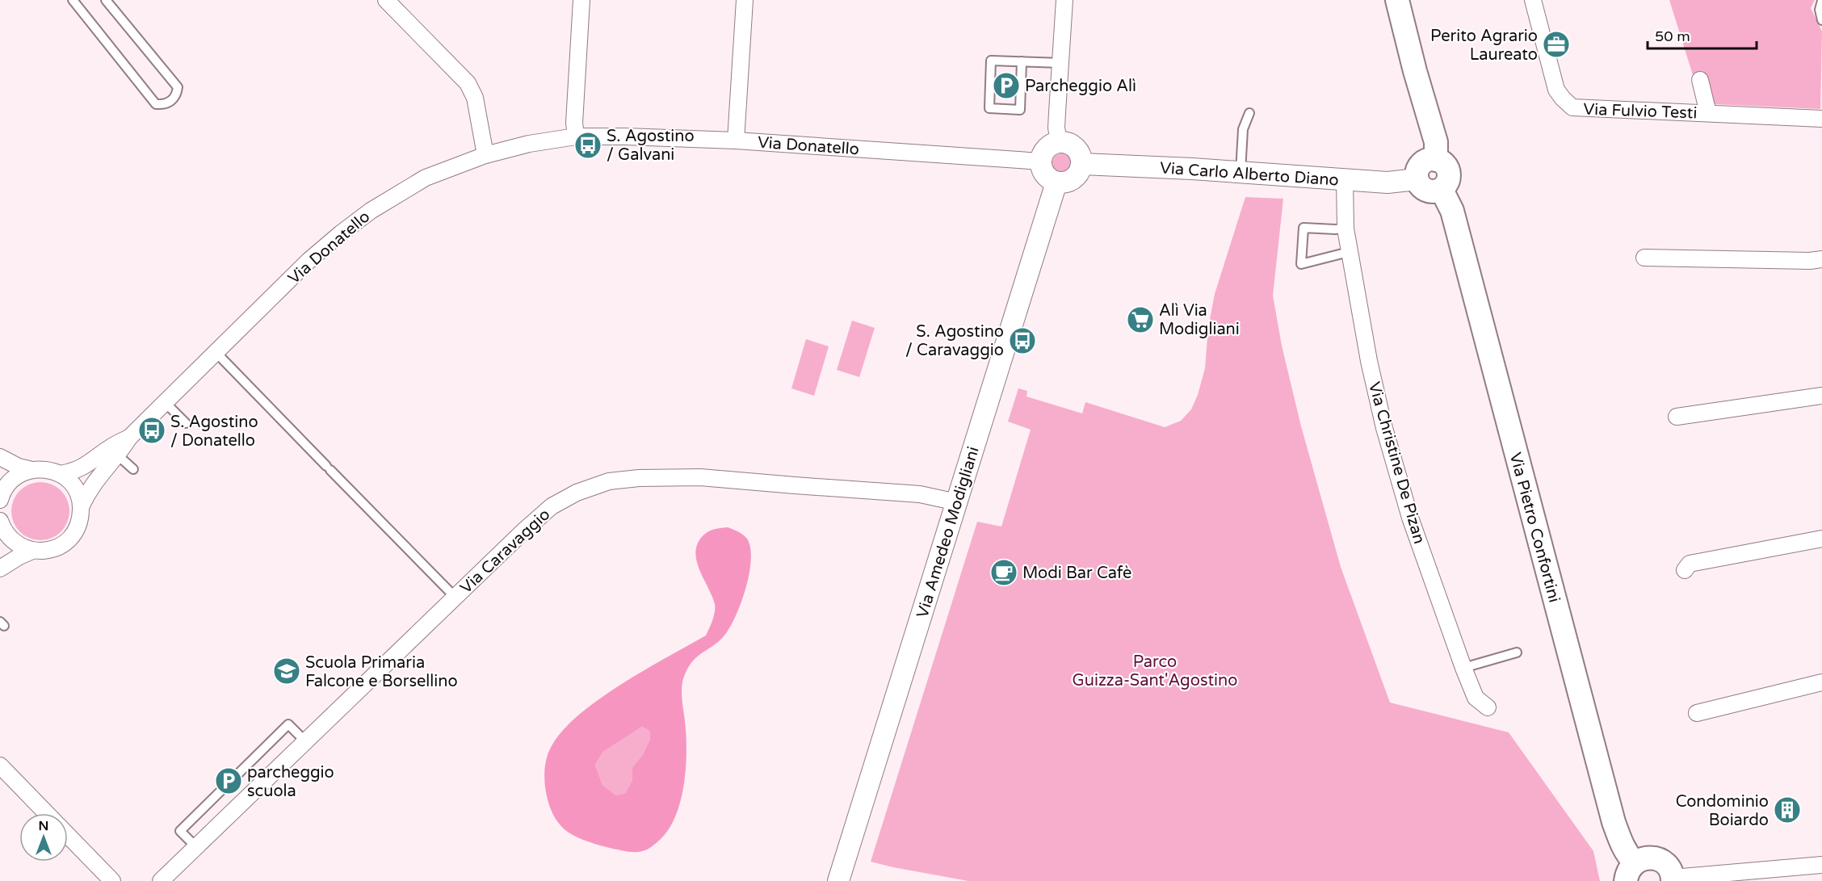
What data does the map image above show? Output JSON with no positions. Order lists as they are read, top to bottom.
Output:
{
  "streets": {
    "main road": ["Via Pietro Confortini"],
    "street": [
      "Via Fulvio Testi",
      "Via Donatello",
      "Via Carlo Alberto Diano",
      "Via Christine De Pizan",
      "Via Amedeo Modigliani",
      "Via Caravaggio"
    ]
  },
  "crossings": [
    ["Via Donatello", "Via Carlo Alberto Diano"],
    ["Via Donatello", "Via Amedeo Modigliani"],
    ["Via Carlo Alberto Diano", "Via Christine De Pizan"],
    ["Via Carlo Alberto Diano", "Via Pietro Confortini"],
    ["Via Carlo Alberto Diano", "Via Amedeo Modigliani"],
    ["Via Amedeo Modigliani", "Via Caravaggio"]
  ],
  "parks": ["Parco Guizza-Sant'Agostino"],
  "places": {
    "office": ["Perito Agrario Laureato"],
    "parking": ["Parcheggio Alì", "parcheggio scuola"],
    "bus stop": ["S. Agostino / Galvani", "S. Agostino / Caravaggio", "S. Agostino / Donatello"],
    "supermarket": ["Alì Via Modigliani"],
    "cafe": ["Modi Bar Cafè"],
    "school or university": ["Scuola Primaria Falcone e Borsellino"],
    "building": ["Condominio Boiardo"]
  },
  "scale_bar": "50 m",
  "north": "top"
}
